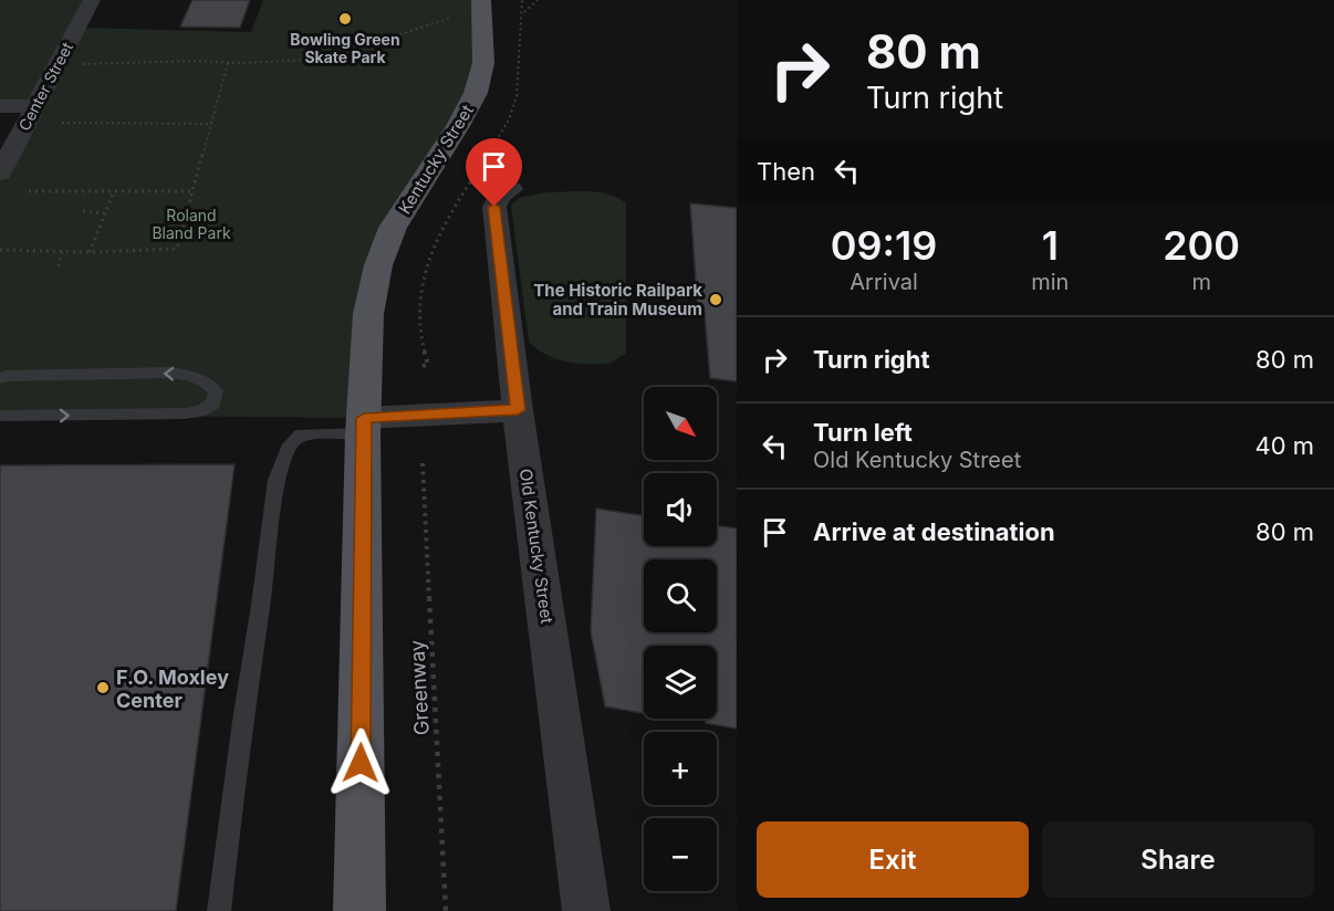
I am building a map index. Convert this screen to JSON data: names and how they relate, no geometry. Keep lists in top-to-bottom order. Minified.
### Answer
{"streets":{"main road":["Kentucky Street"],"street":["Center Street","Old Kentucky Street"],"path":["Greenway"]},"parks":["Roland Bland Park"],"places":["Bowling Green Skate Park","The Historic Railpark and Train Museum","F.O. Moxley Center"],"north":"bottom right","page":{"turn":["80 m","Turn right"],"then":"Then","eta":["09:19","Arrival","1","min","200","m"],"list":[{"name":"Turn right","value":"80 m"},{"name":"Turn left","note":"Old Kentucky Street","value":"40 m"},{"name":"Arrive at destination","value":"80 m"}],"map_buttons":["+","−"],"buttons":["Exit","Share"]}}
